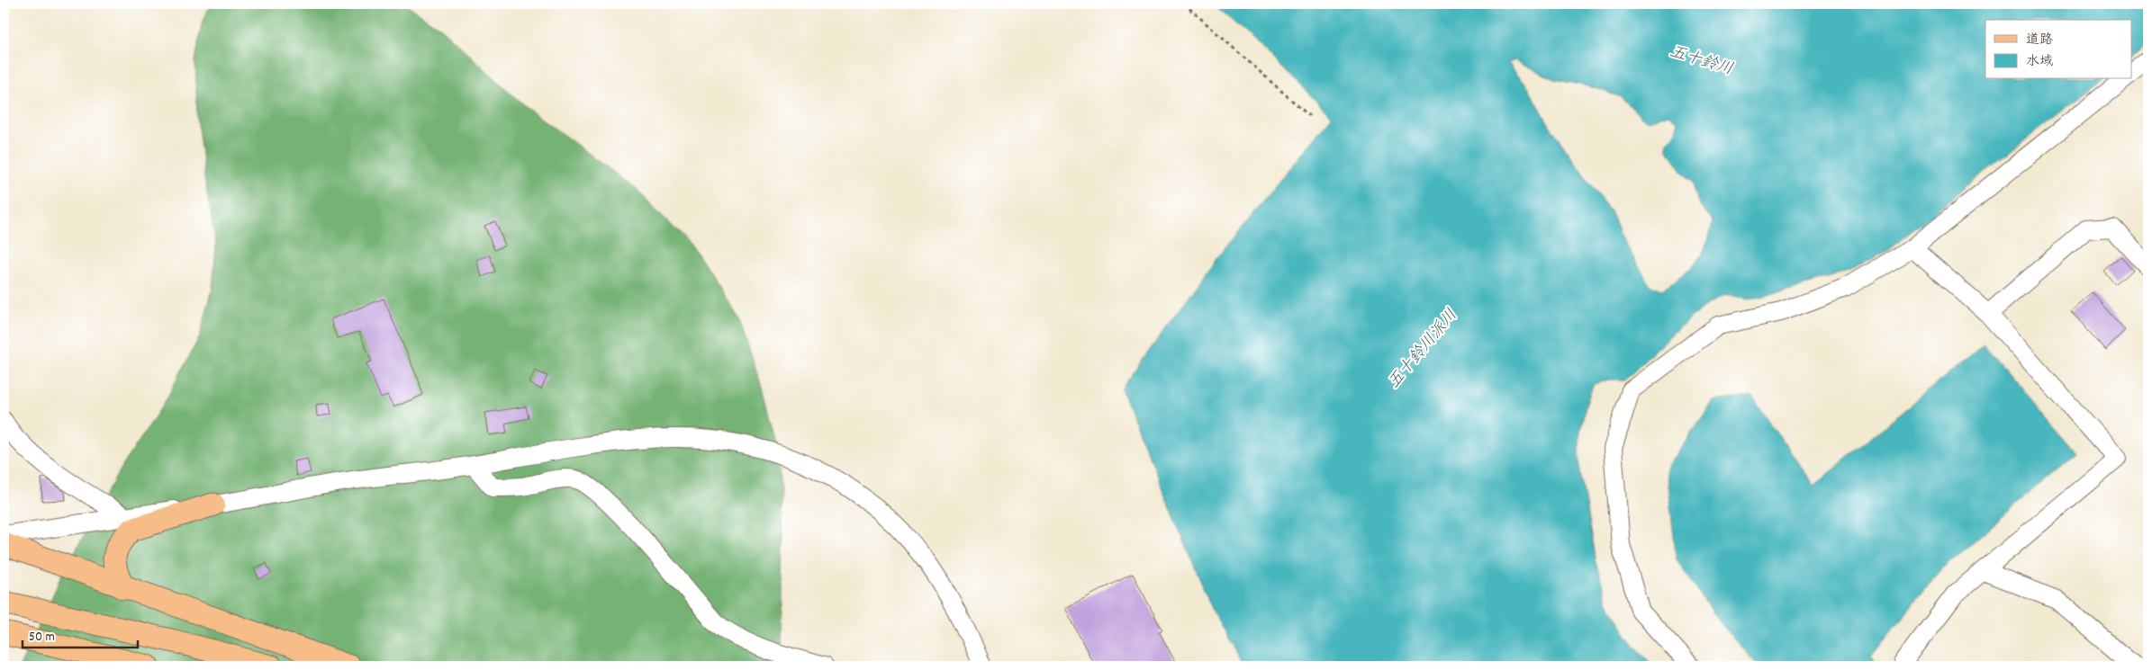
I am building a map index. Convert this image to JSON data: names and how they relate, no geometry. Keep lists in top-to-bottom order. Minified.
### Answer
{"water":["五十鈴川","五十鈴川派川"],"legend":["道路","水域"],"scale_bar":"50 m"}
